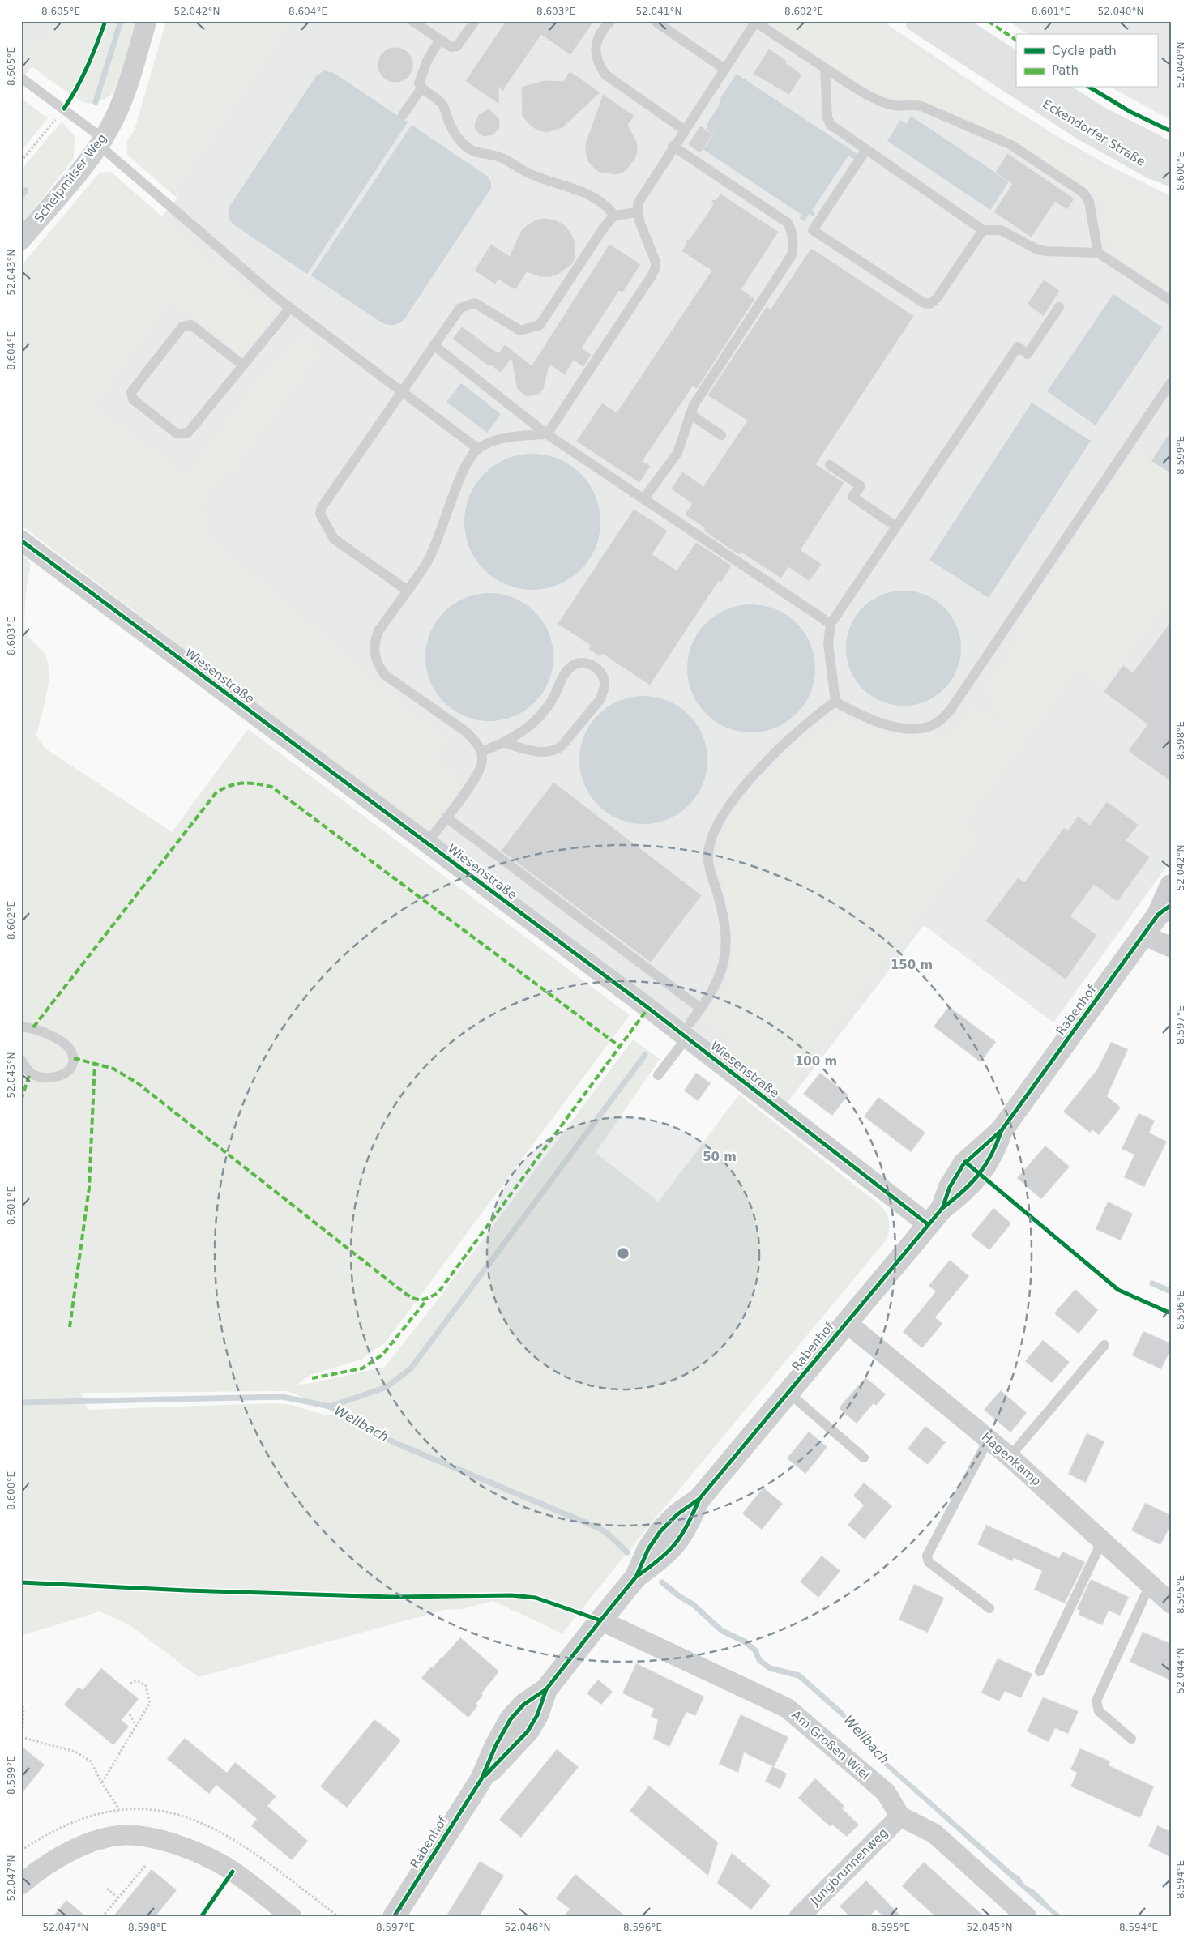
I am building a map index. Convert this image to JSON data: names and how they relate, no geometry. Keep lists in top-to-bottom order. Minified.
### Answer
{"streets":{"main road":["Eckendorfer Straße"],"street":["Schelpmilser Weg","Wiesenstraße","Rabenhof","Hagenkamp","Am Großen Wiel","Jungbrunnenweg"]},"crossings":[["Wiesenstraße","Rabenhof"],["Rabenhof","Hagenkamp"],["Rabenhof","Am Großen Wiel"],["Am Großen Wiel","Jungbrunnenweg"]],"water":["Wellbach"],"legend":["Cycle path","Path"],"coordinates":["8.605°E","52.042°N","8.604°E","8.603°E","52.041°N","8.602°E","8.601°E","52.040°N","8.600°E","52.043°N","8.599°E","8.598°E","8.597°E","52.045°N","8.596°E","8.595°E","52.044°N","52.047°N","8.594°E","52.046°N"],"rings":["150 m","100 m","50 m"]}
